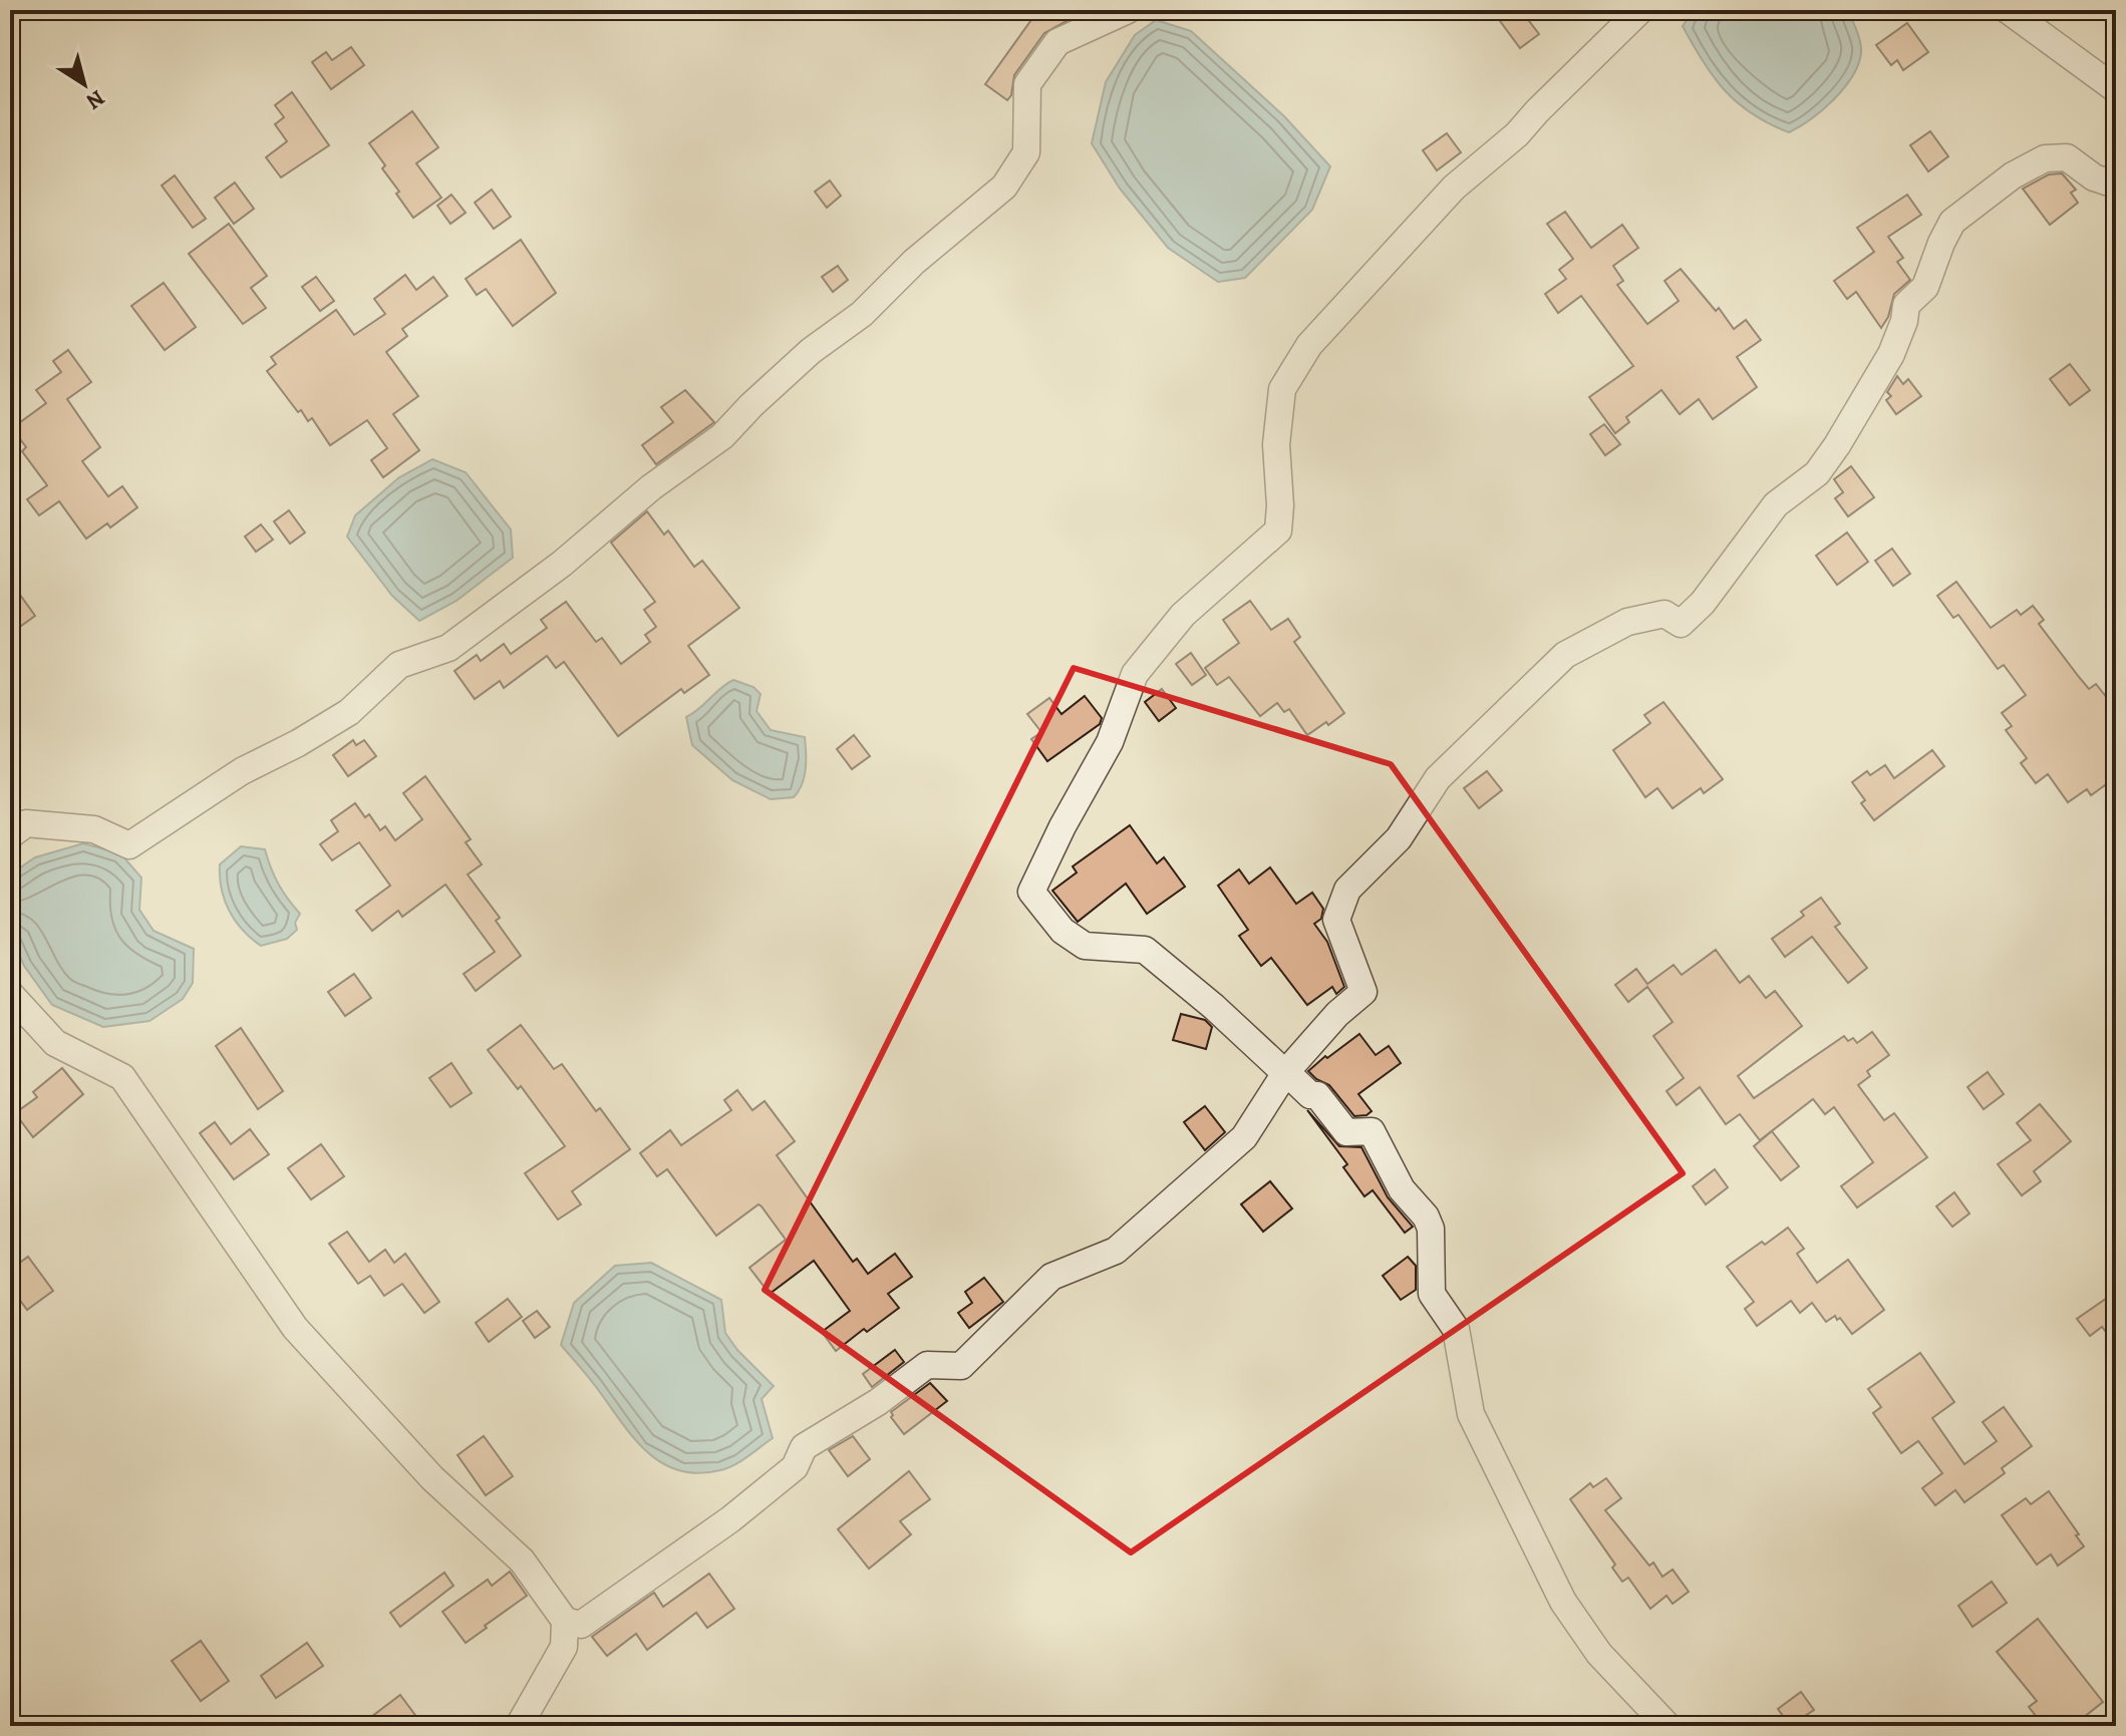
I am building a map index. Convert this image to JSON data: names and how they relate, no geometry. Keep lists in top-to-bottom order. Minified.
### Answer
{"north":"bottom right"}
